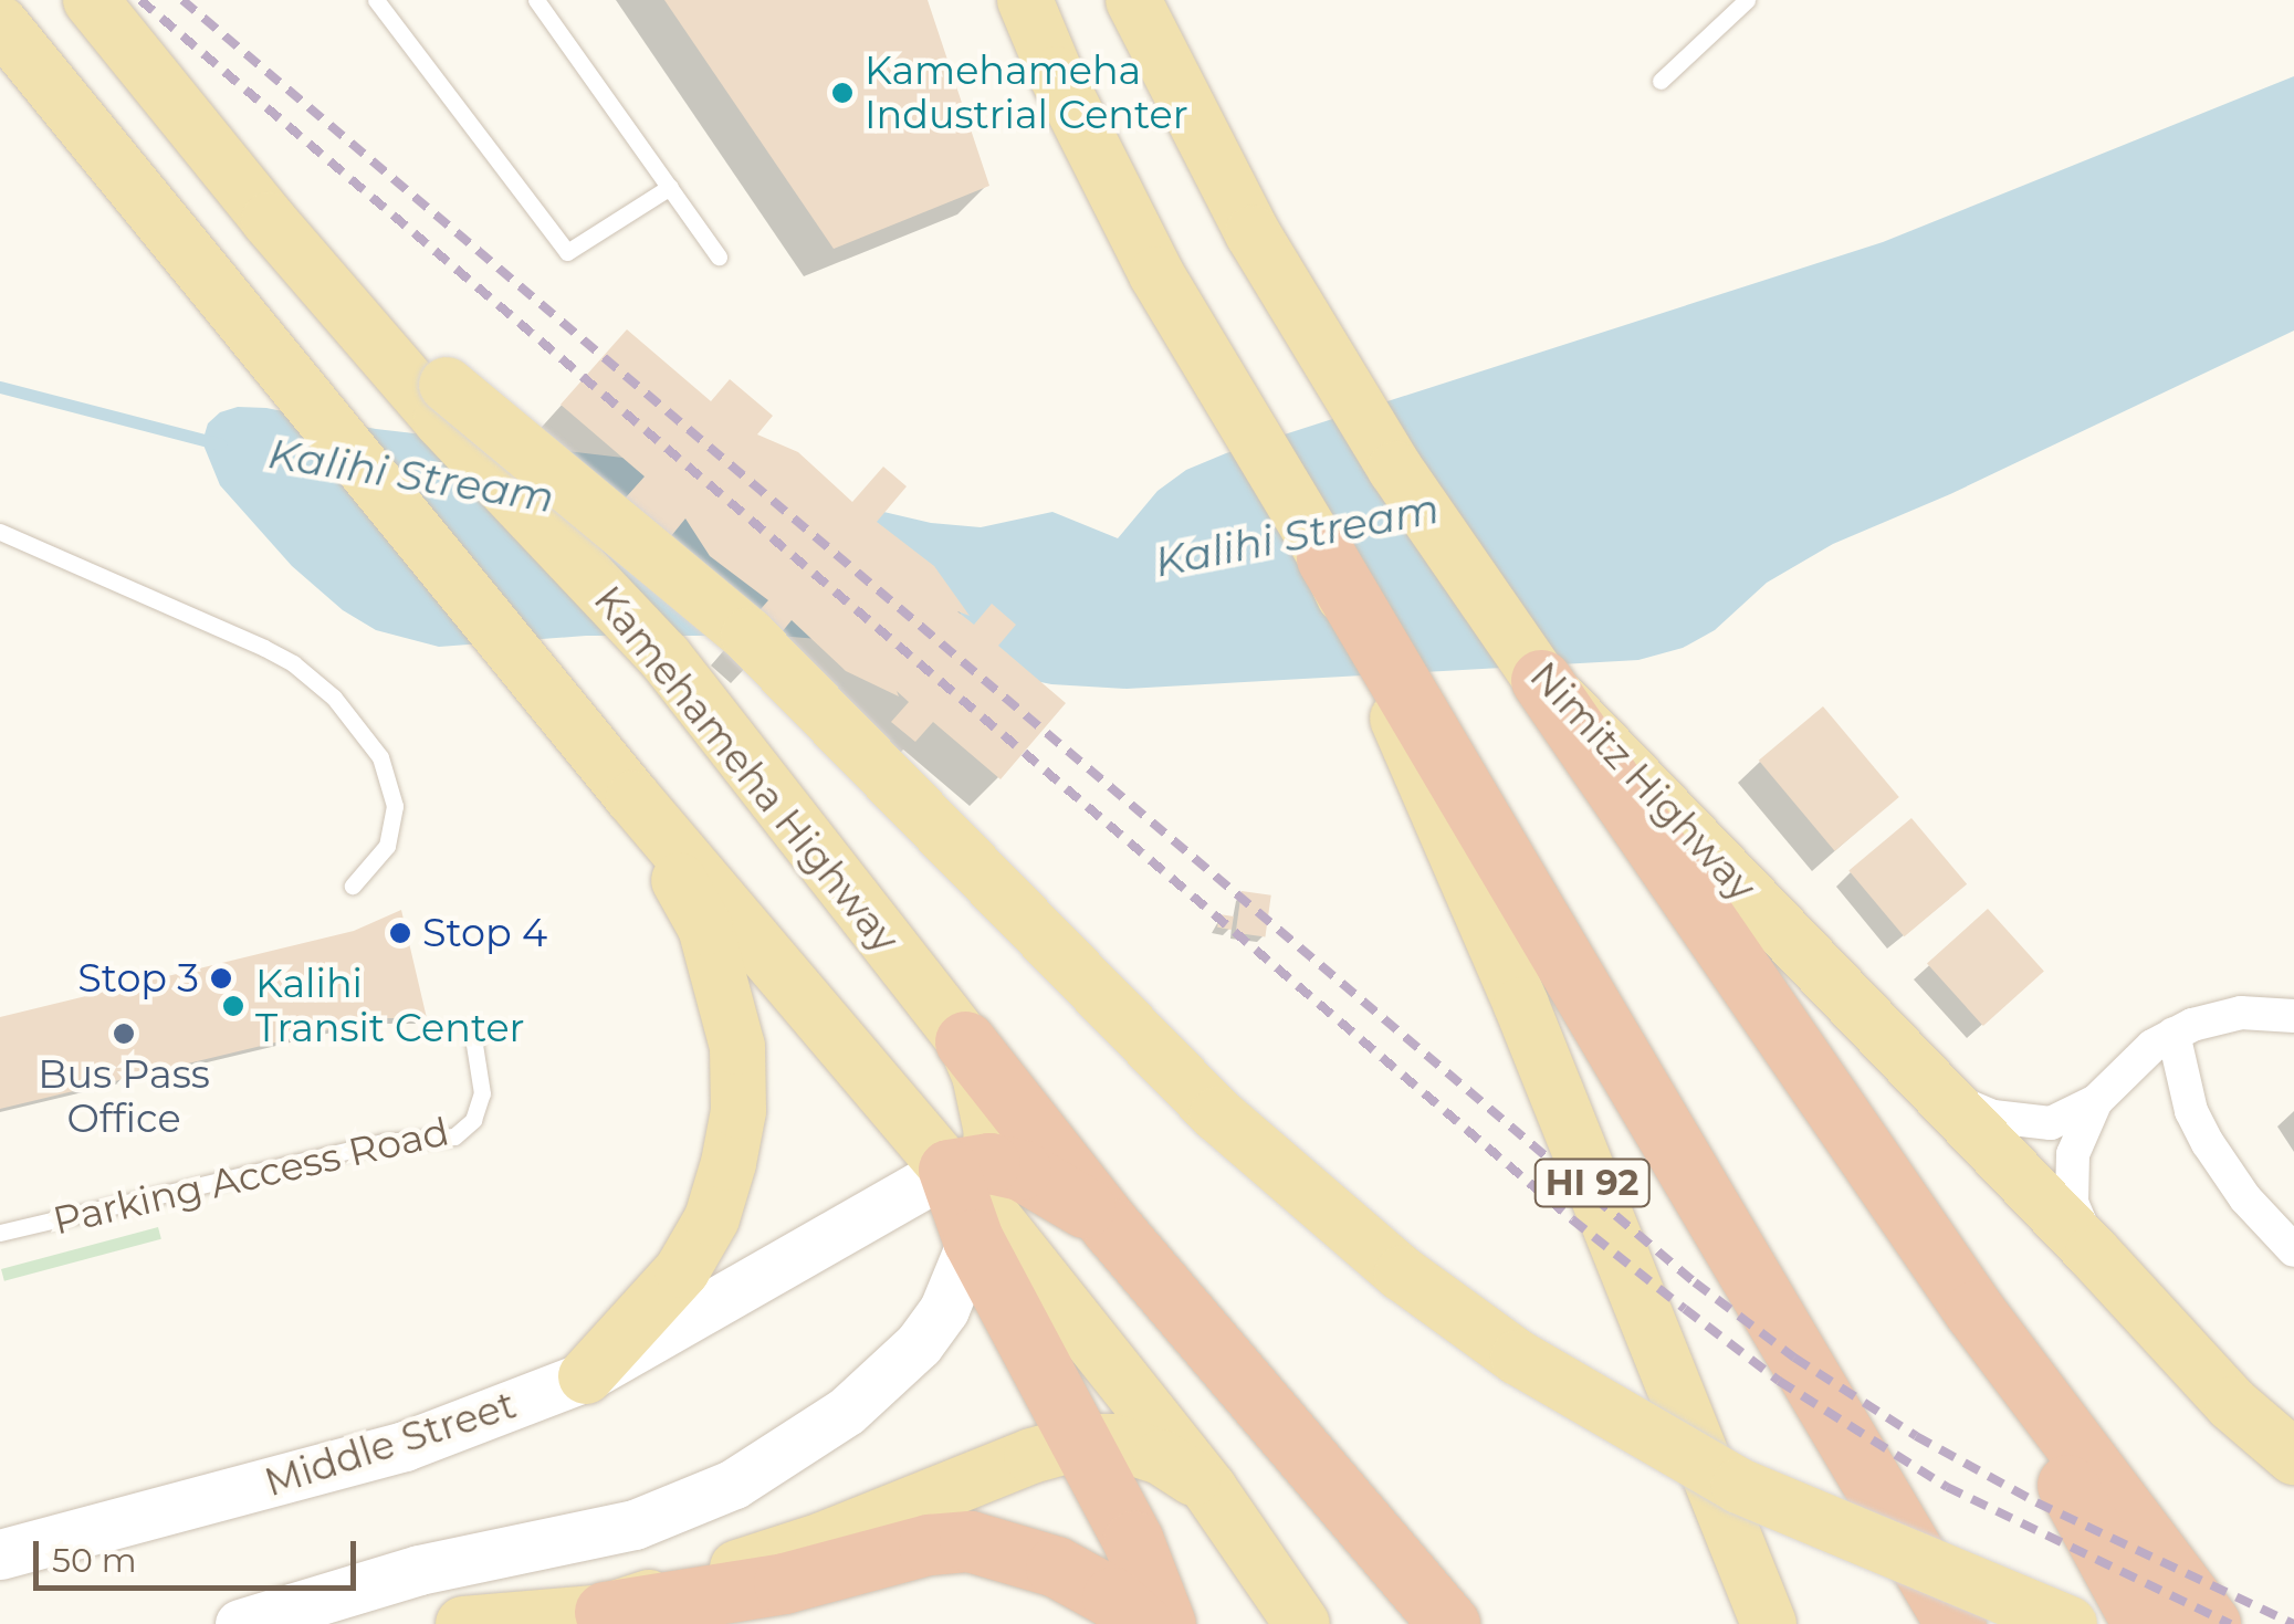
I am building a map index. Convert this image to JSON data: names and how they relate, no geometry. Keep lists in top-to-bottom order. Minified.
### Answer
{"streets":{"main road":["Kamehameha Highway","Nimitz Highway","HI 92","Middle Street"],"lane":["Parking Access Road"]},"water":["Kalihi Stream"],"places":["Kamehameha Industrial Center","Stop 4","Stop 3","Kalihi Transit Center","Bus Pass Office"],"scale_bar":"50 m"}
